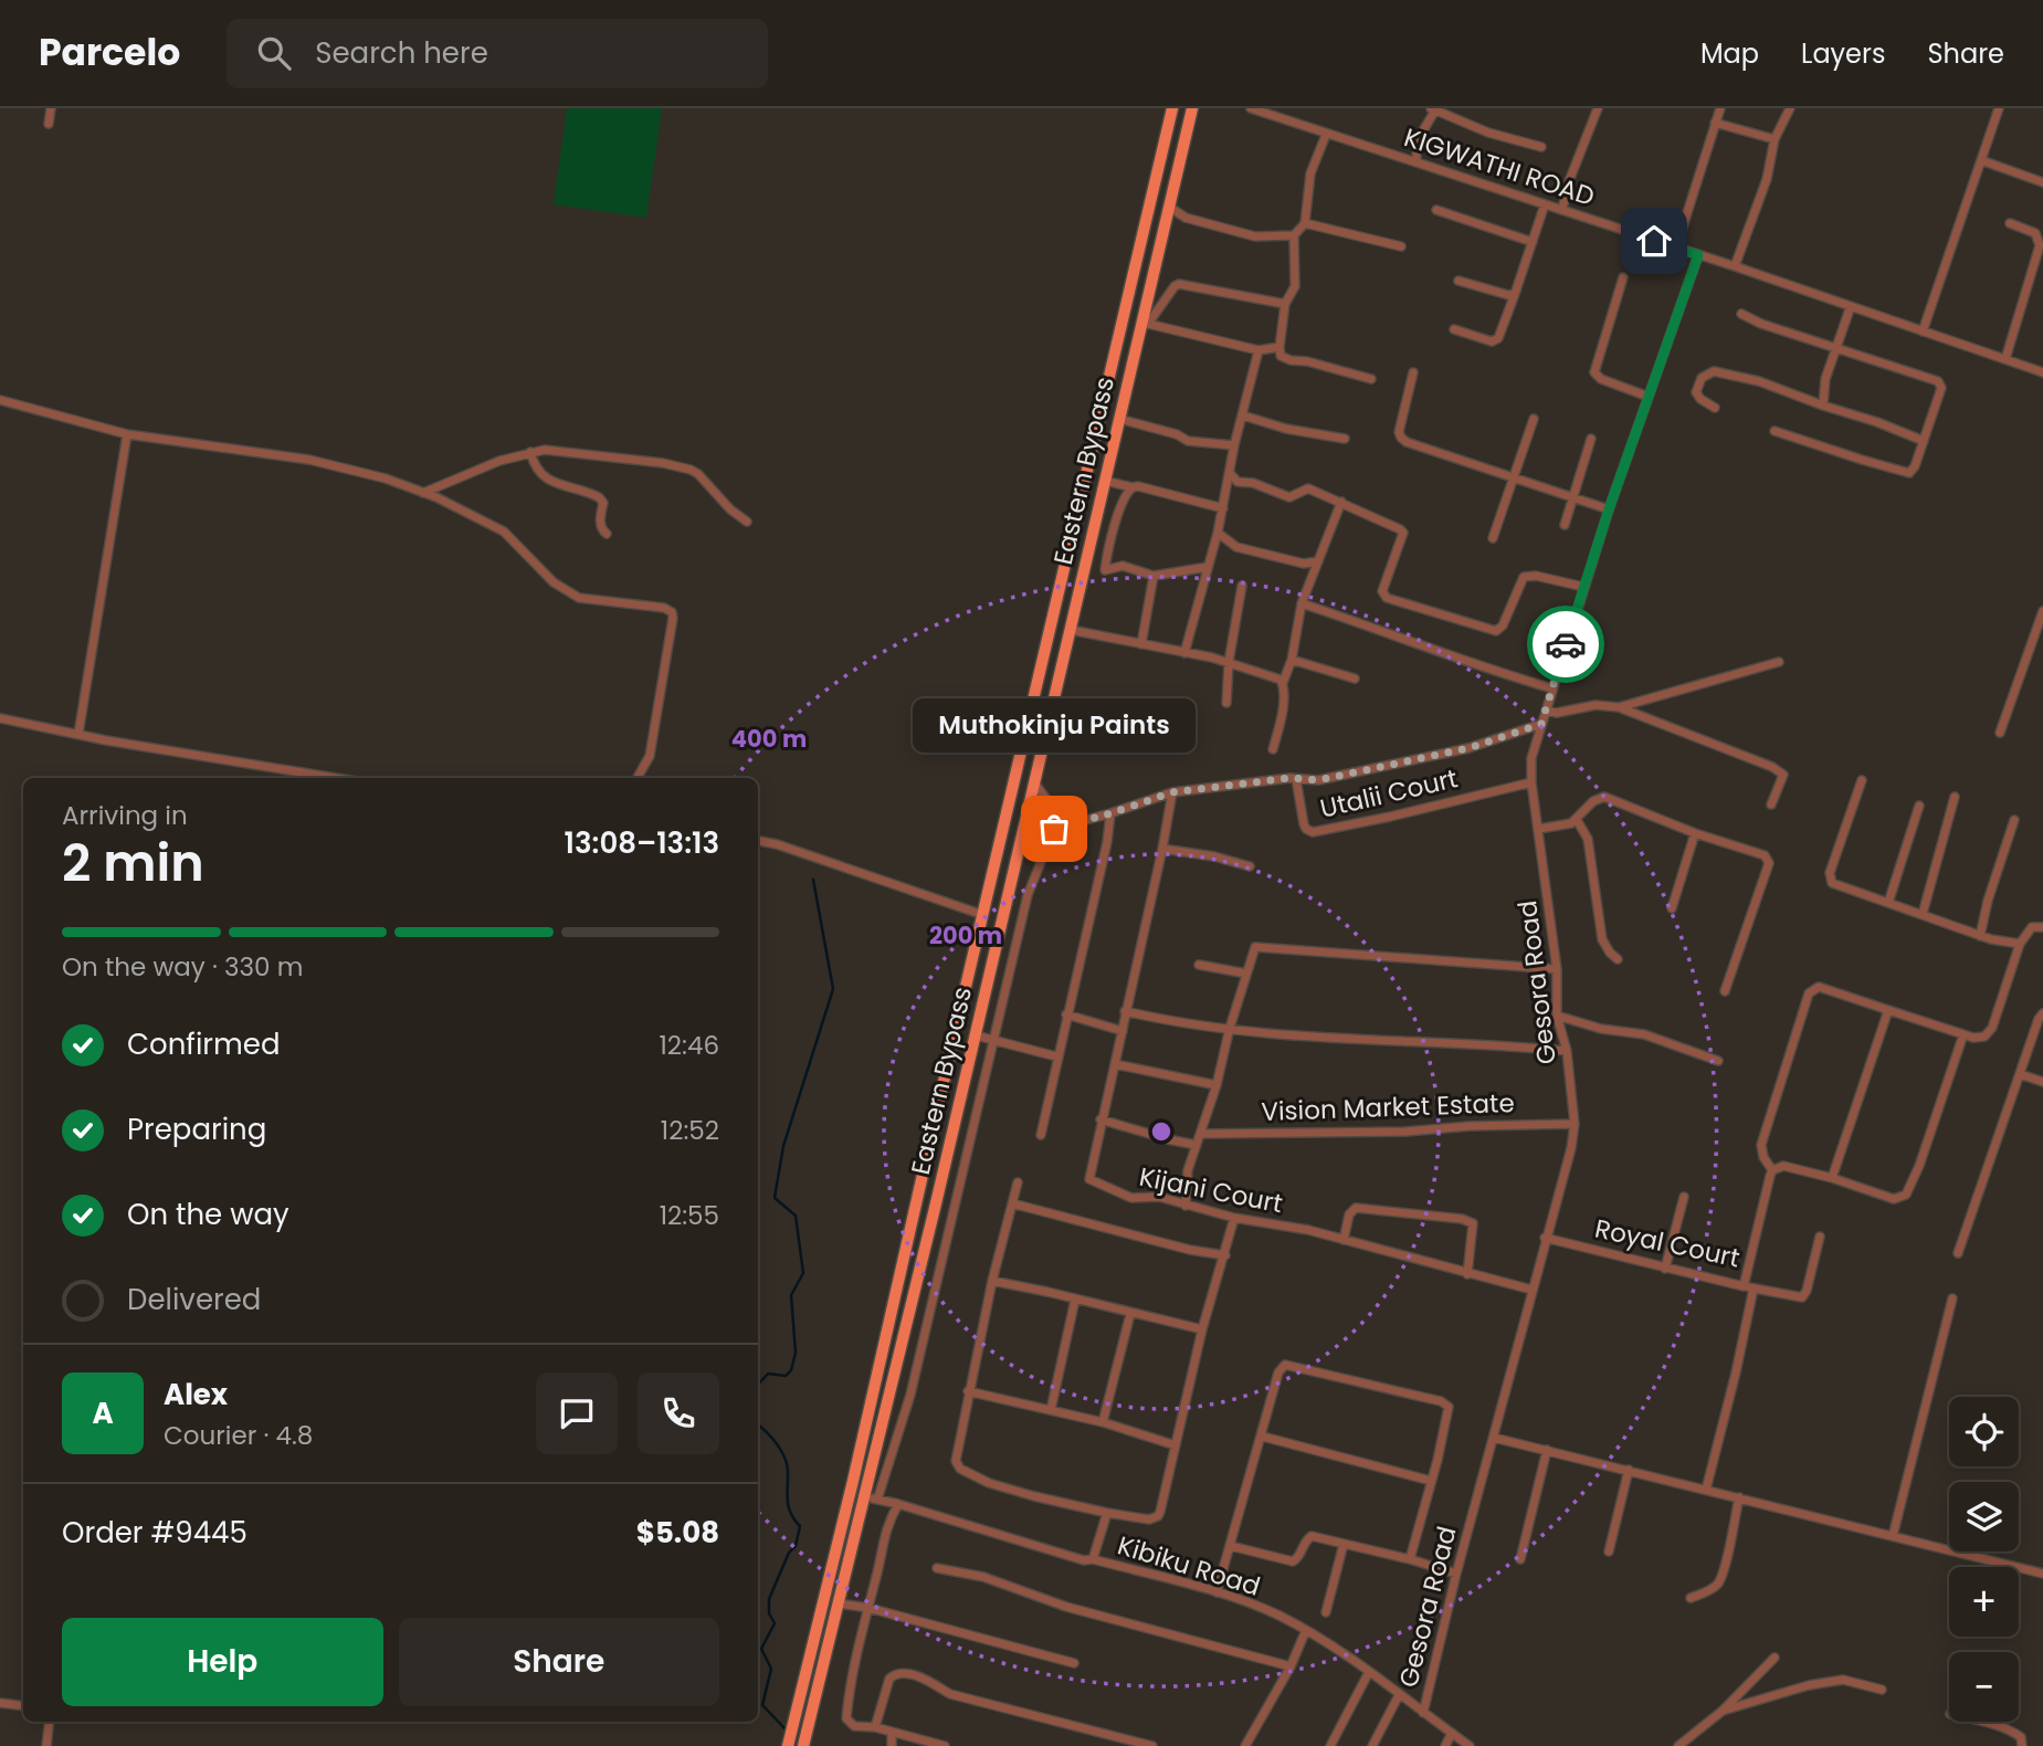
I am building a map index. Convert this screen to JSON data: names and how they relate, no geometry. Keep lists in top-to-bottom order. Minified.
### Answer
{"streets":{"main road":["Eastern Bypass"],"street":["KIGWATHI ROAD","Utalii Court","Gesora Road","Vision Market Estate","Kijani Court","Royal Court","Kibiku Road"]},"crossings":[["KIGWATHI ROAD","Gesora Road"],["Eastern Bypass","Kibiku Road"],["Utalii Court","Gesora Road"],["Gesora Road","Vision Market Estate"],["Gesora Road","Kijani Court"],["Gesora Road","Royal Court"],["Gesora Road","Kibiku Road"]],"places":["Muthokinju Paints"],"page":{"header":"Parcelo","search":"Search here","nav":["Map","Layers","Share"],"bubble":"Muthokinju Paints","heading":["2 min","Arriving in","13:08–13:13"],"panel":["Alex","Courier · 4.8","Order #9445","$5.08"],"bar":"On the way · 330 m","list":[["Confirmed","12:46"],["Preparing","12:52"],["On the way","12:55"],"Delivered"],"round":"A","map_buttons":["+","−"],"buttons":["Help","Share"]},"rings":["400 m","200 m"]}
